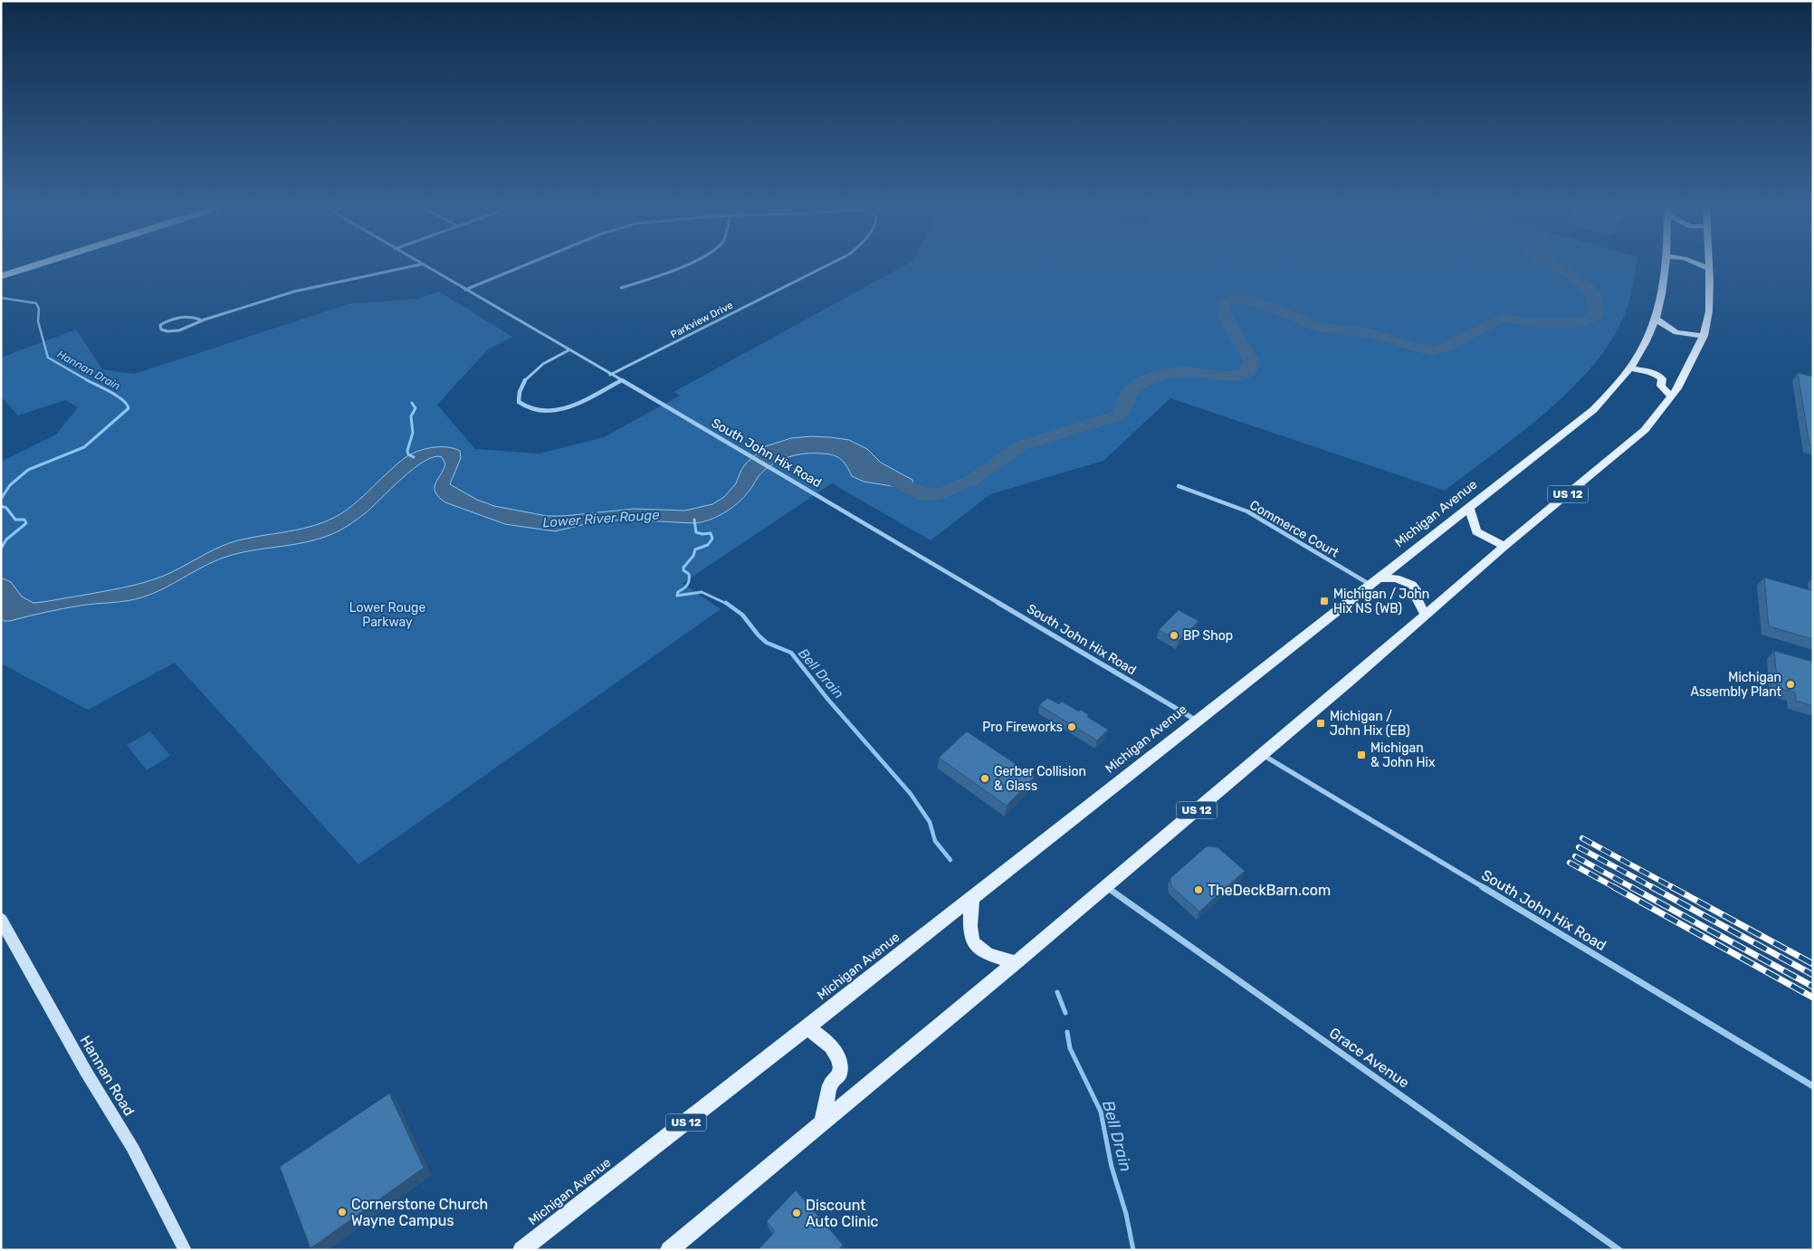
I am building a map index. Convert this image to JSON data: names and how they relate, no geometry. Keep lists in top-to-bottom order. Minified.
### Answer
{"streets":{"main road":["US 12","Michigan Avenue"],"street":["Parkview Drive","South John Hix Road","Commerce Court","Grace Avenue","Hannan Road"]},"crossings":[["Parkview Drive","South John Hix Road"],["South John Hix Road","US 12"],["South John Hix Road","Michigan Avenue"],["US 12","Grace Avenue"],["Michigan Avenue","Commerce Court"]],"water":["Hannan Drain","Lower River Rouge","Bell Drain"],"parks":["Lower Rouge Parkway"],"places":{"transit":["Michigan / John Hix NS (WB)","Michigan / John Hix (EB)","Michigan & John Hix"],"other":["BP Shop","Michigan Assembly Plant","Pro Fireworks","Gerber Collision & Glass","TheDeckBarn.com","Cornerstone Church Wayne Campus","Discount Auto Clinic"]}}
